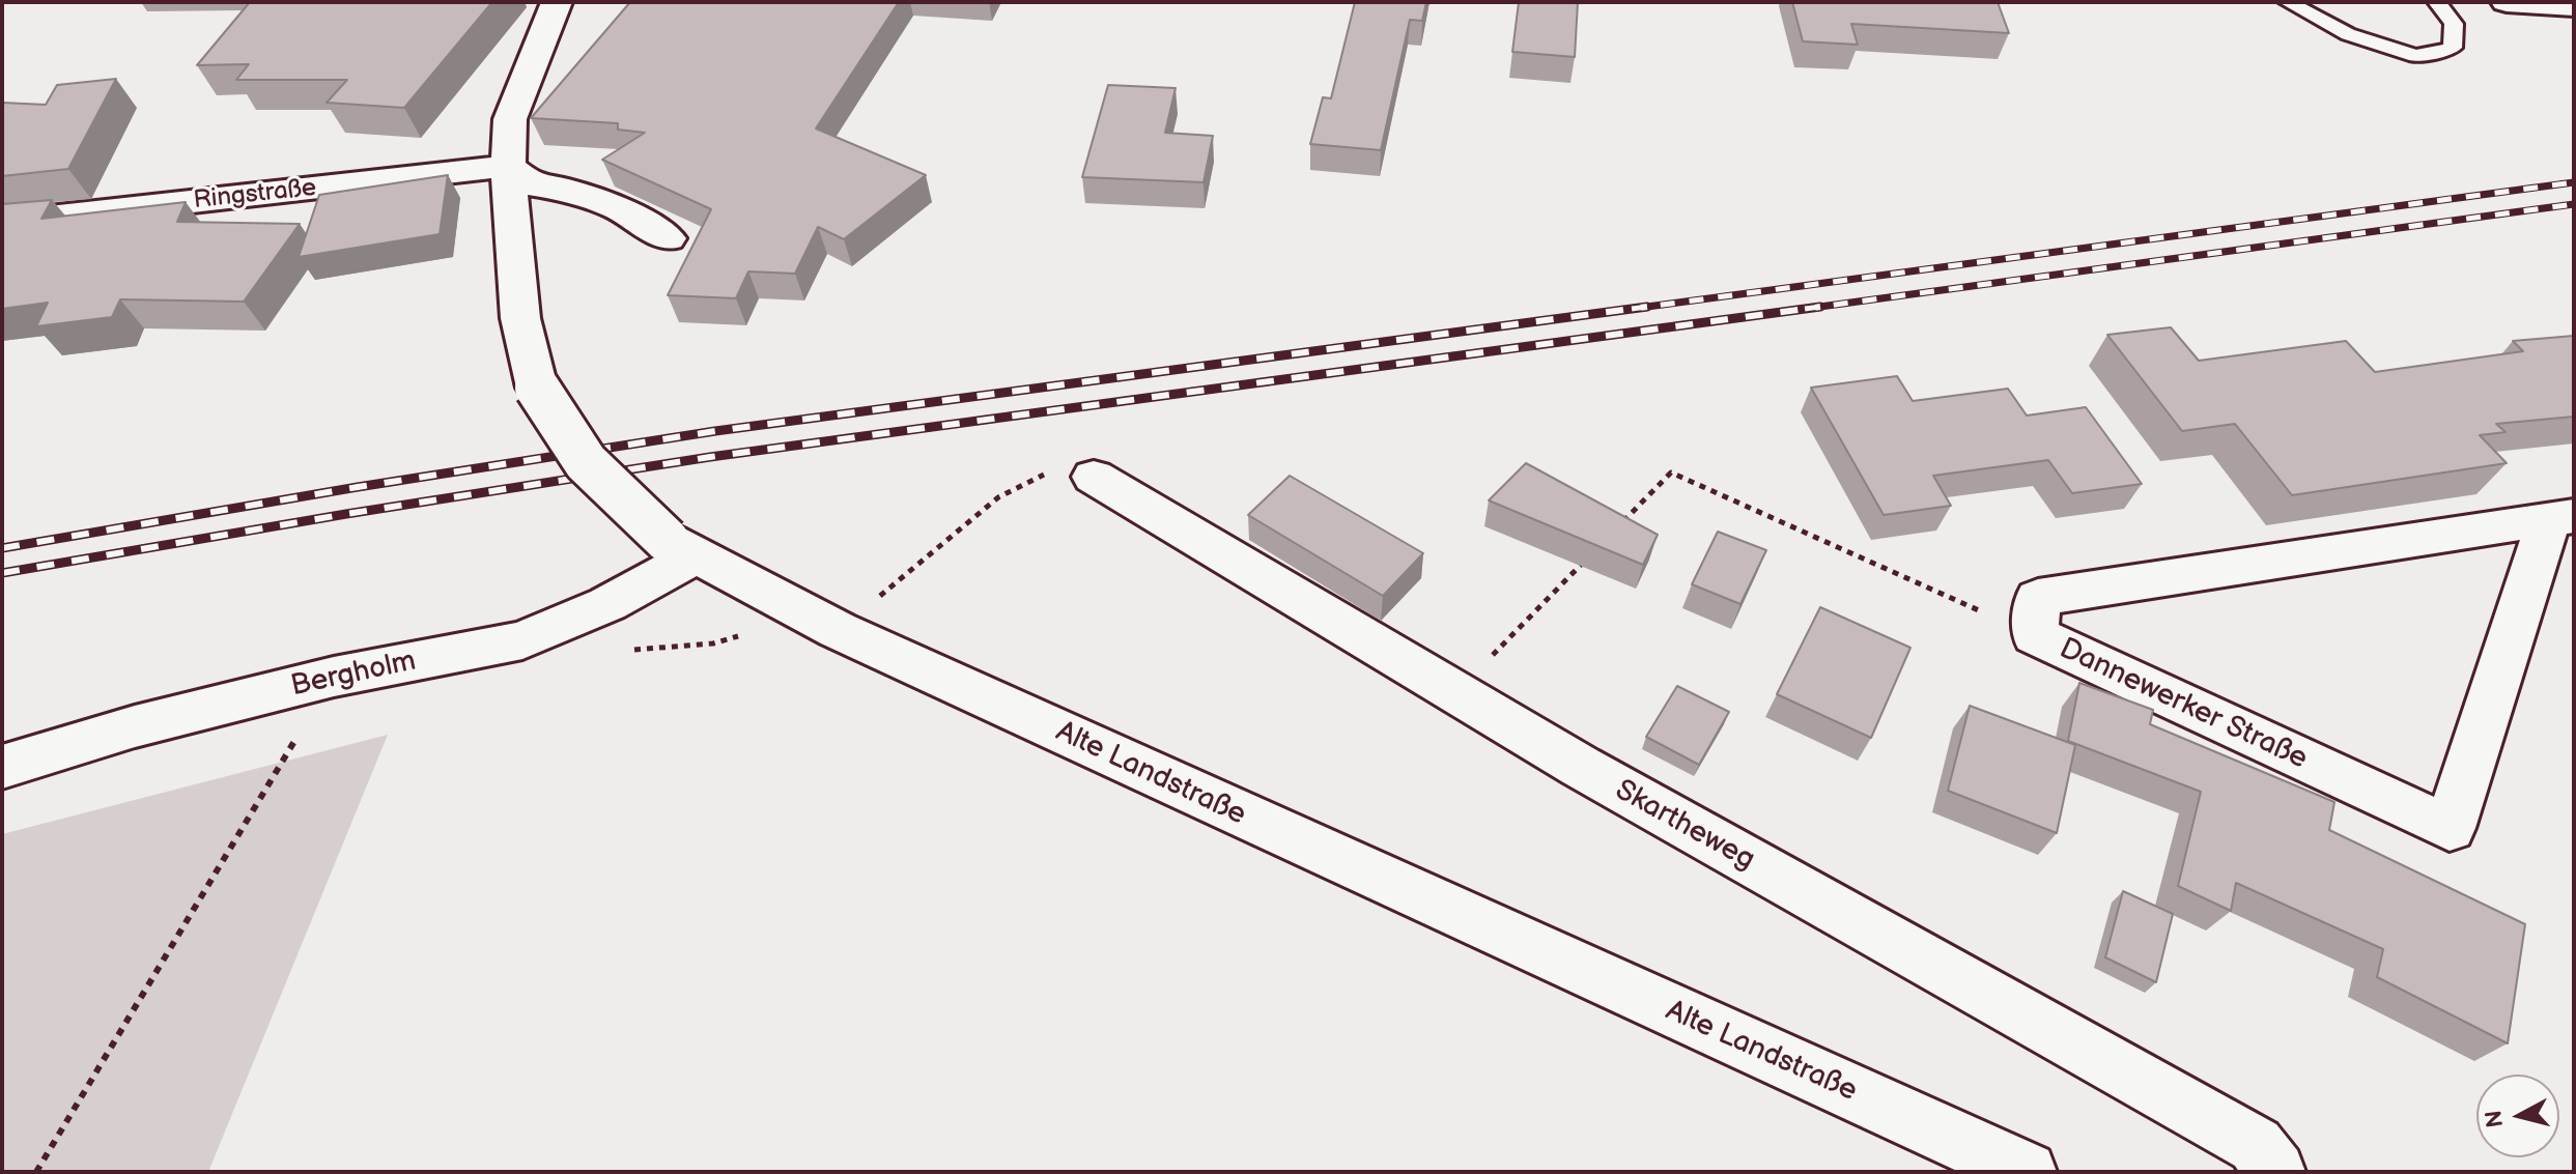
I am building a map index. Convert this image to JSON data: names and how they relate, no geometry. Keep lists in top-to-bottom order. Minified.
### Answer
{"streets":{"street":["Ringstraße","Bergholm","Dannewerker Straße","Alte Landstraße","Skartheweg"]},"crossings":[["Ringstraße","Alte Landstraße"],["Bergholm","Alte Landstraße"]],"north":"left"}
